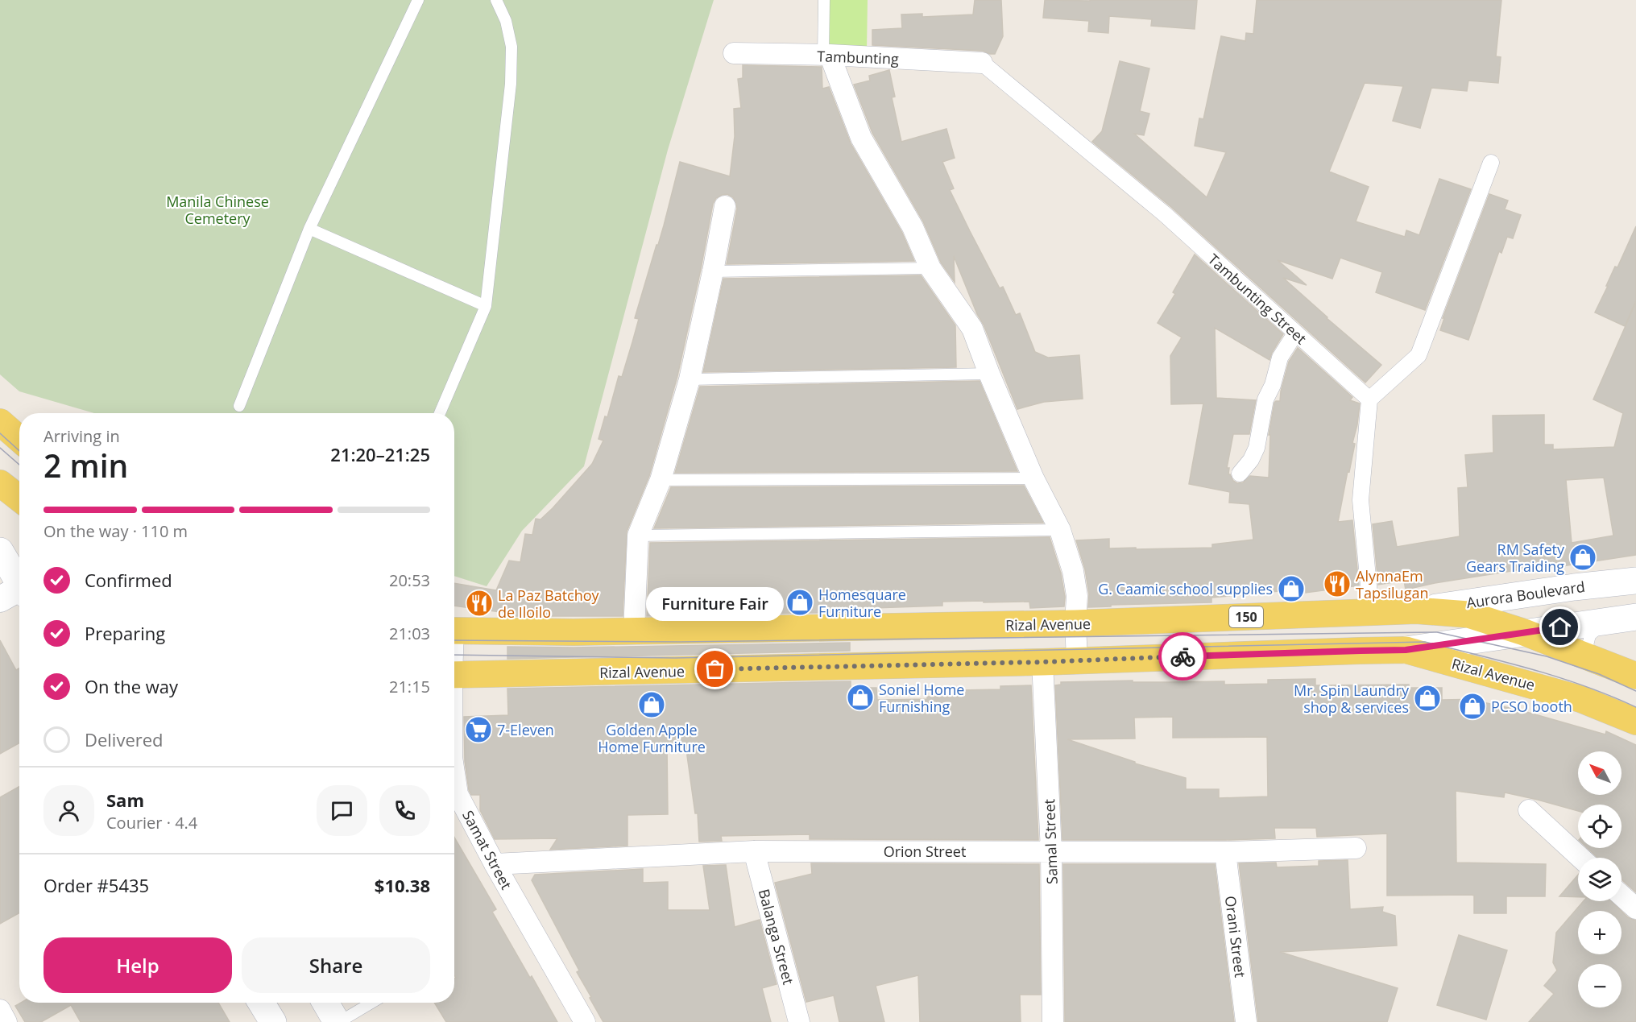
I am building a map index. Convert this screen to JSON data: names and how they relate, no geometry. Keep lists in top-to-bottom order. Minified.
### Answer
{"streets":{"main road":["Aurora Boulevard","150","Rizal Avenue"],"street":["Tambunting","Tambunting Street","Samal Street","Samat Street","Orion Street","Balanga Street","Orani Street"]},"crossings":[["Tambunting","Tambunting Street"],["Aurora Boulevard","Rizal Avenue"],["Rizal Avenue","Samal Street"],["Samal Street","Orion Street"],["Samat Street","Orion Street"],["Orion Street","Balanga Street"],["Orion Street","Orani Street"]],"parks":["Manila Chinese Cemetery"],"places":{"shop":["RM Safety Gears Traiding","G. Caamic school supplies","Homesquare Furniture","Soniel Home Furnishing","Mr. Spin Laundry shop & services","Golden Apple Home Furniture","PCSO booth"],"restaurant":["AlynnaEm Tapsilugan","La Paz Batchoy de Iloilo"],"other":["Furniture Fair"],"supermarket":["7-Eleven"]},"north":"top left","page":{"heading":["2 min","Arriving in","21:20–21:25"],"panel":["Sam","Courier · 4.4","Order #5435","$10.38"],"bar":"On the way · 110 m","list":[["Confirmed","20:53"],["Preparing","21:03"],["On the way","21:15"],"Delivered"],"bubble":"Furniture Fair","map_buttons":["+","−"],"buttons":["Help","Share"]}}
